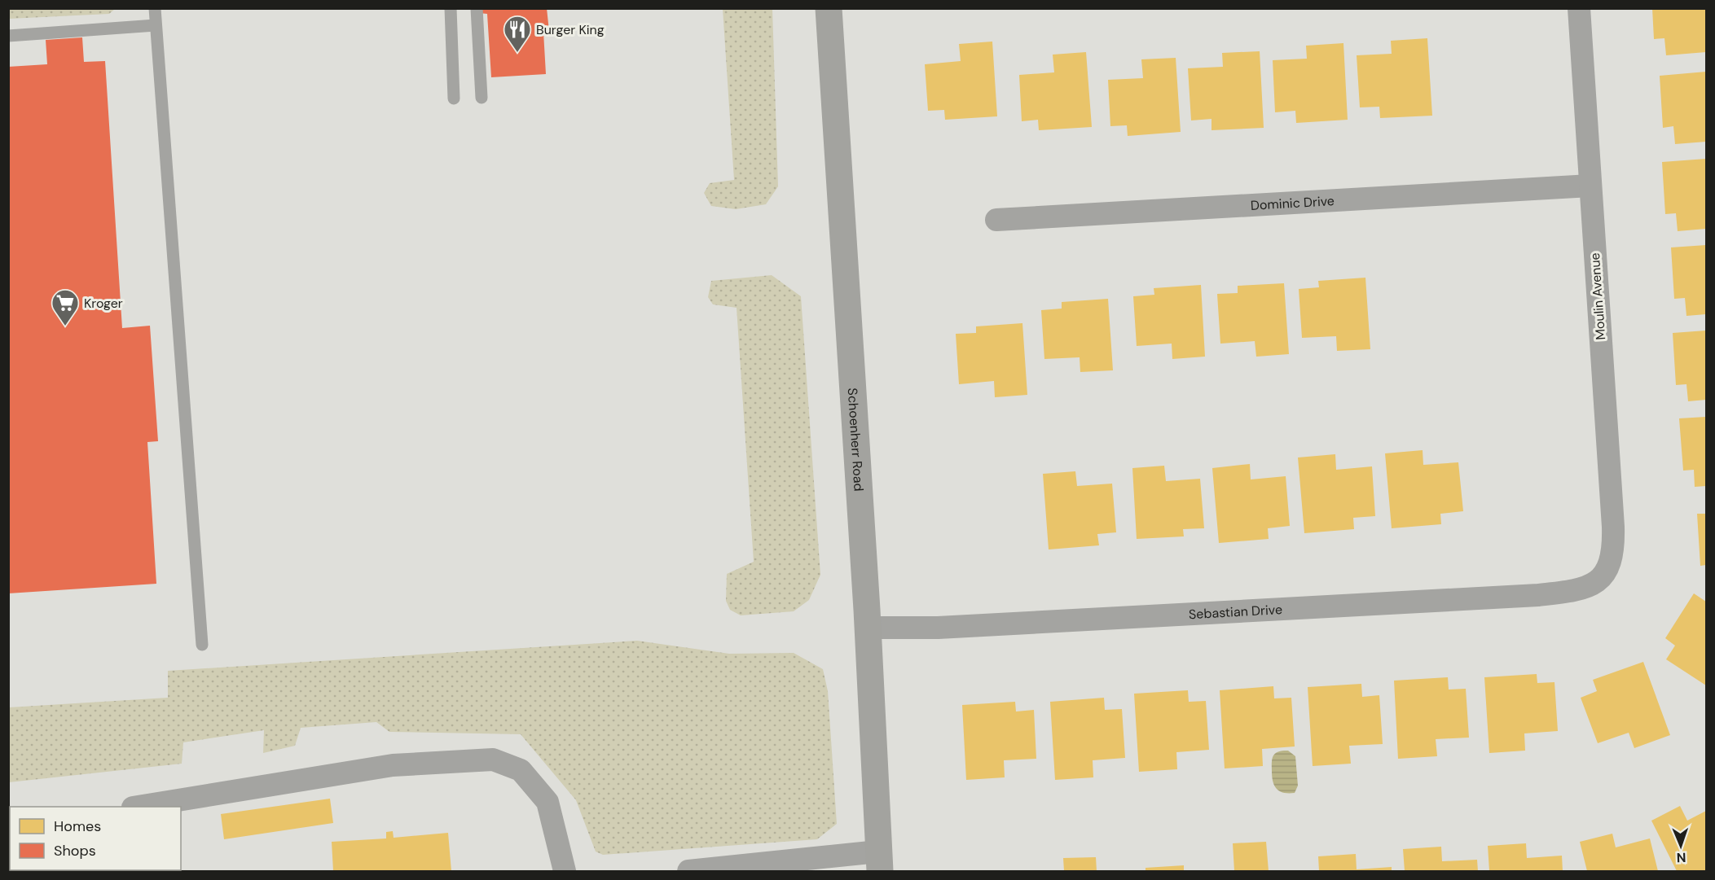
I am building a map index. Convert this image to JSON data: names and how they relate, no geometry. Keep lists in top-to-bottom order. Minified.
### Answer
{"streets":{"main road":["Schoenherr Road"],"street":["Dominic Drive","Moulin Avenue","Sebastian Drive"]},"crossings":[["Dominic Drive","Moulin Avenue"],["Moulin Avenue","Sebastian Drive"],["Schoenherr Road","Sebastian Drive"]],"places":{"restaurant":["Burger King"],"supermarket":["Kroger"]},"legend":["Homes","Shops"],"north":"bottom"}
